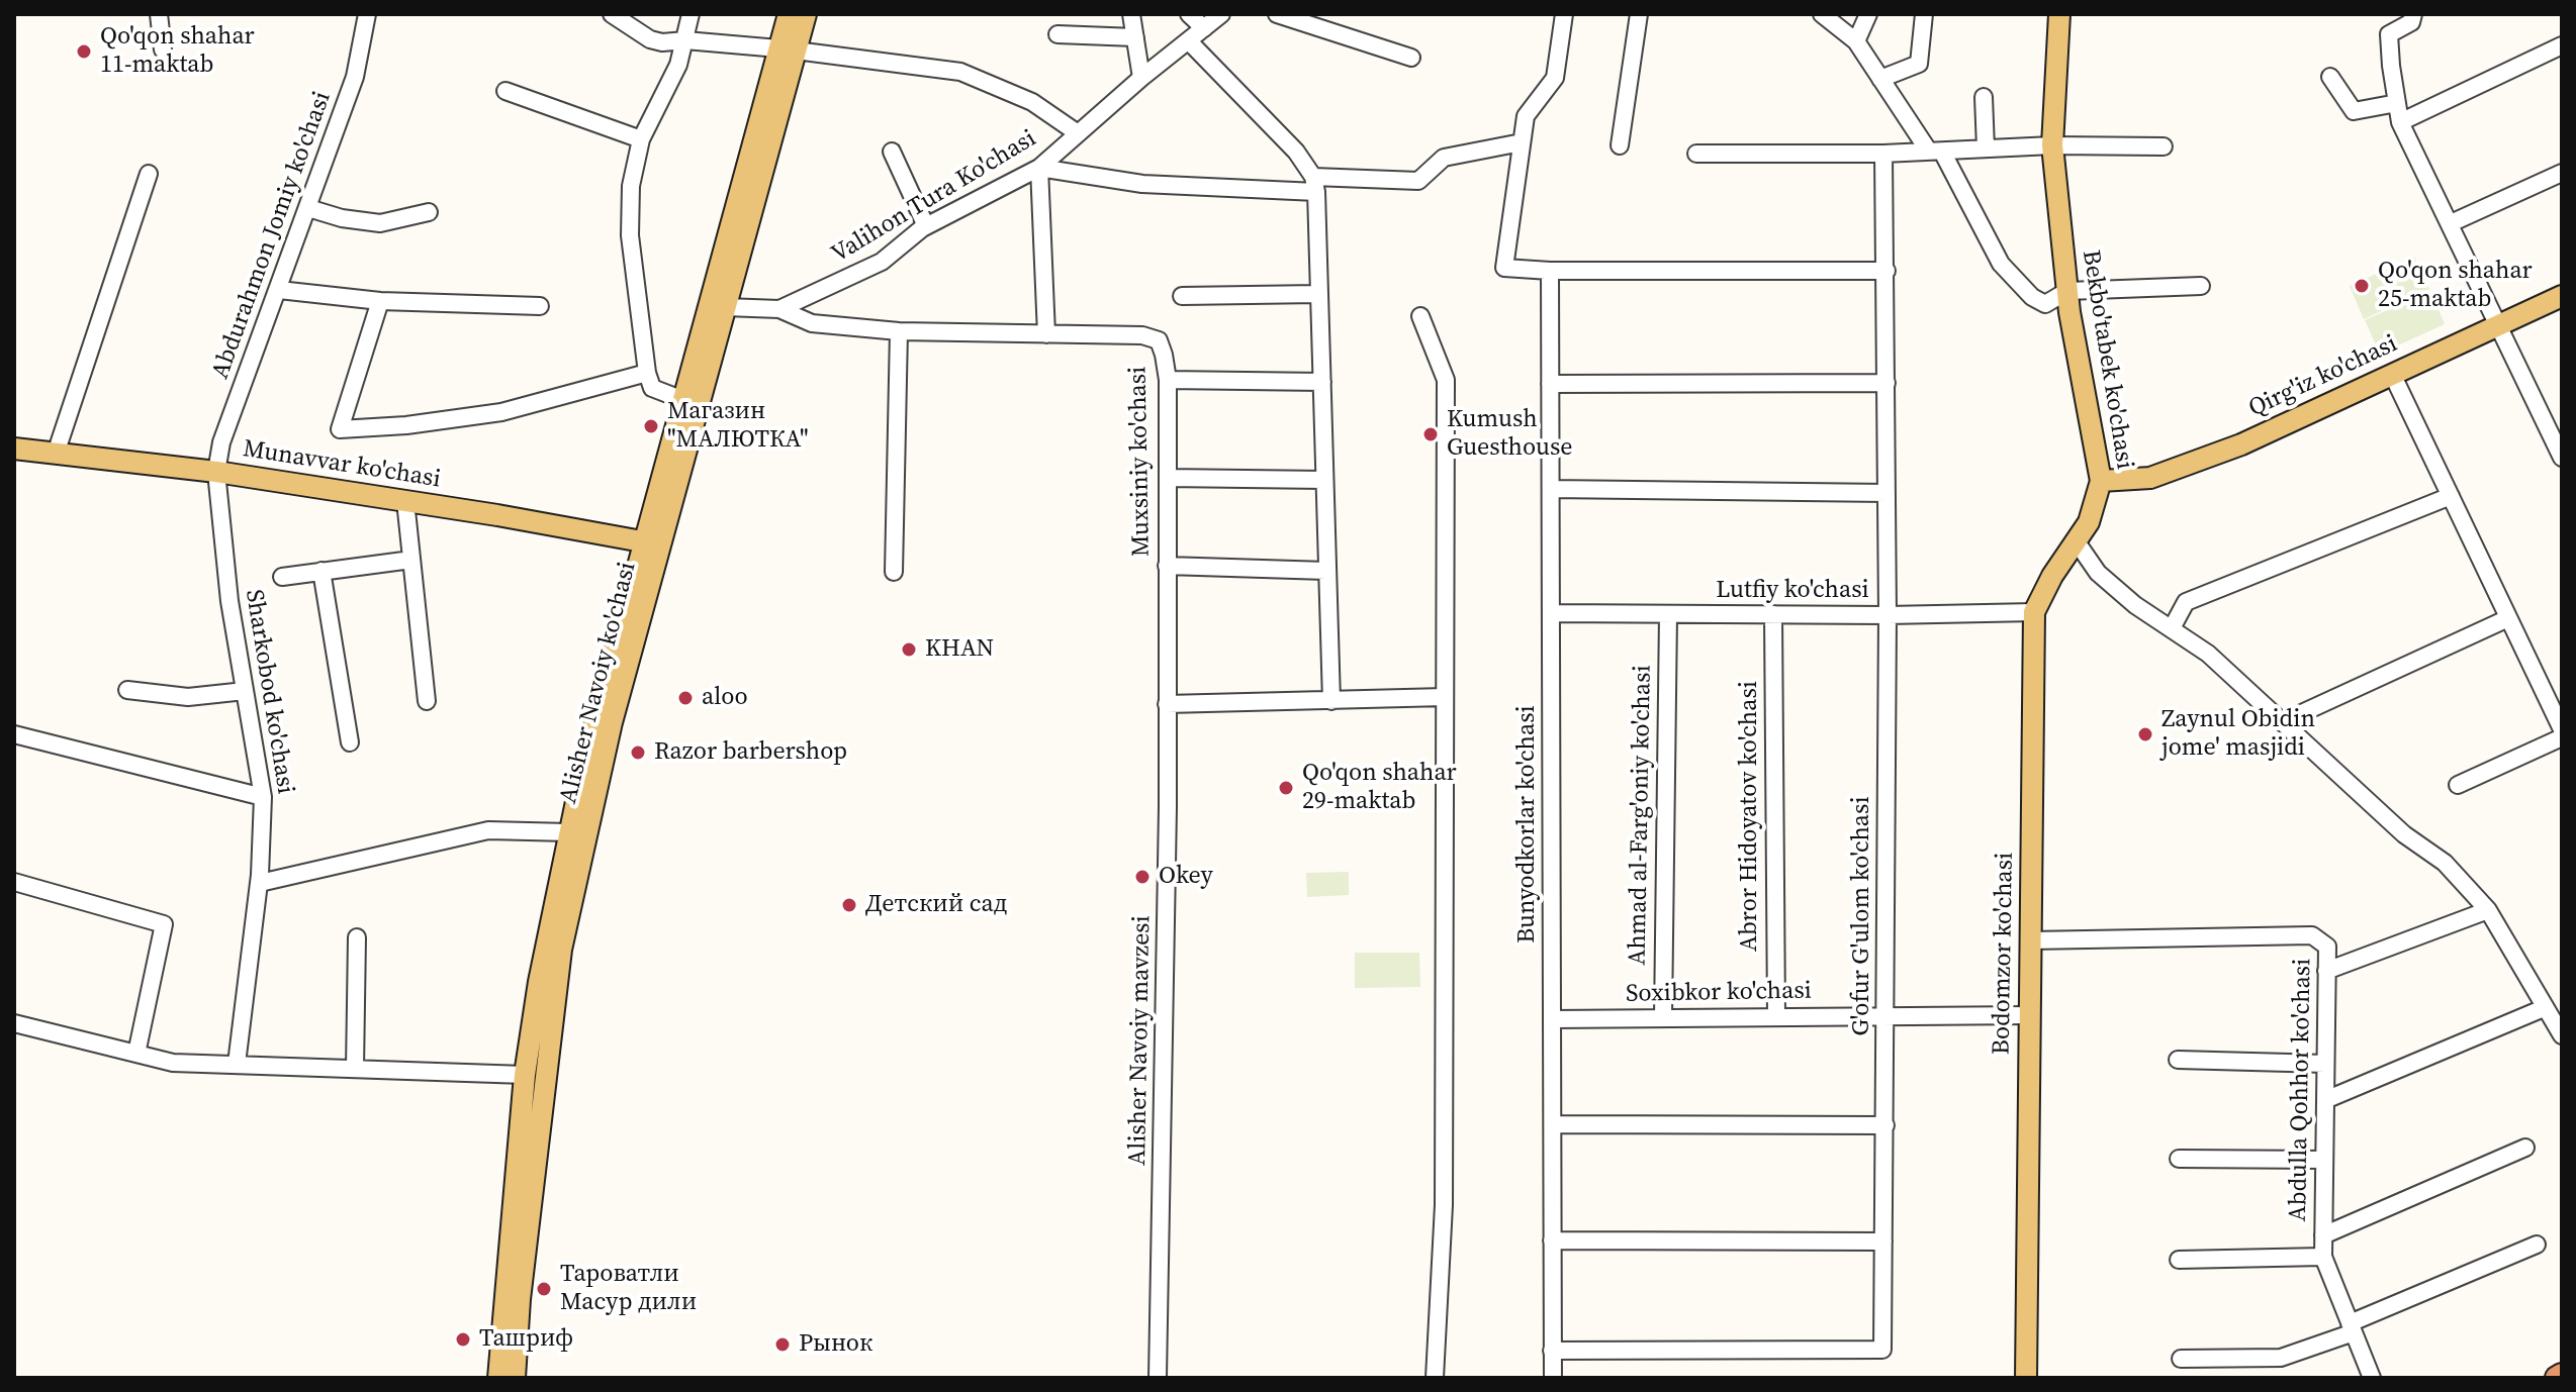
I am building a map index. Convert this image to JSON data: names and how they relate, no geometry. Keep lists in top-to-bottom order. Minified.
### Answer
{"streets":{"main road":["Bekbo'tabek ko'chasi","Qirg'iz ko'chasi","Munavvar ko'chasi","Alisher Navoiy ko'chasi","Bodomzor ko'chasi"],"street":["Valihon Tura Ko'chasi","Abdurahmon Jomiy ko'chasi","Muxsiniy ko'chasi","Lutfiy ko'chasi","Sharkobod ko'chasi","Ahmad al-Farg'oniy ko'chasi","Abror Hidoyatov ko'chasi","Bunyodkorlar ko'chasi","G'ofur G'ulom ko'chasi","Soxibkor ko'chasi","Alisher Navoiy mavzesi","Abdulla Qohhor ko'chasi"]},"crossings":[["Valihon Tura Ko'chasi","Muxsiniy ko'chasi"],["Valihon Tura Ko'chasi","Alisher Navoiy ko'chasi"],["Abdurahmon Jomiy ko'chasi","Munavvar ko'chasi"],["Abdurahmon Jomiy ko'chasi","Sharkobod ko'chasi"],["Bekbo'tabek ko'chasi","Qirg'iz ko'chasi"],["Bekbo'tabek ko'chasi","Bodomzor ko'chasi"],["Muxsiniy ko'chasi","Alisher Navoiy mavzesi"],["Munavvar ko'chasi","Alisher Navoiy ko'chasi"],["Munavvar ko'chasi","Sharkobod ko'chasi"],["Lutfiy ko'chasi","Ahmad al-Farg'oniy ko'chasi"],["Lutfiy ko'chasi","Abror Hidoyatov ko'chasi"],["Lutfiy ko'chasi","Bunyodkorlar ko'chasi"],["Lutfiy ko'chasi","G'ofur G'ulom ko'chasi"],["Lutfiy ko'chasi","Bodomzor ko'chasi"],["Ahmad al-Farg'oniy ko'chasi","Soxibkor ko'chasi"],["Abror Hidoyatov ko'chasi","Soxibkor ko'chasi"],["Bunyodkorlar ko'chasi","G'ofur G'ulom ko'chasi"],["Bunyodkorlar ko'chasi","Soxibkor ko'chasi"],["G'ofur G'ulom ko'chasi","Soxibkor ko'chasi"],["Bodomzor ko'chasi","Soxibkor ko'chasi"],["Bodomzor ko'chasi","Abdulla Qohhor ko'chasi"]],"places":["Qo'qon shahar 11-maktab","Qo'qon shahar 25-maktab","Магазин \"МАЛЮТКА\"","Kumush Guesthouse","KHAN","aloo","Zaynul Obidin jome' masjidi","Razor barbershop","Qo'qon shahar 29-maktab","Okey","Детский сад","Тароватли Масур дили","Ташриф","Рынок"]}
